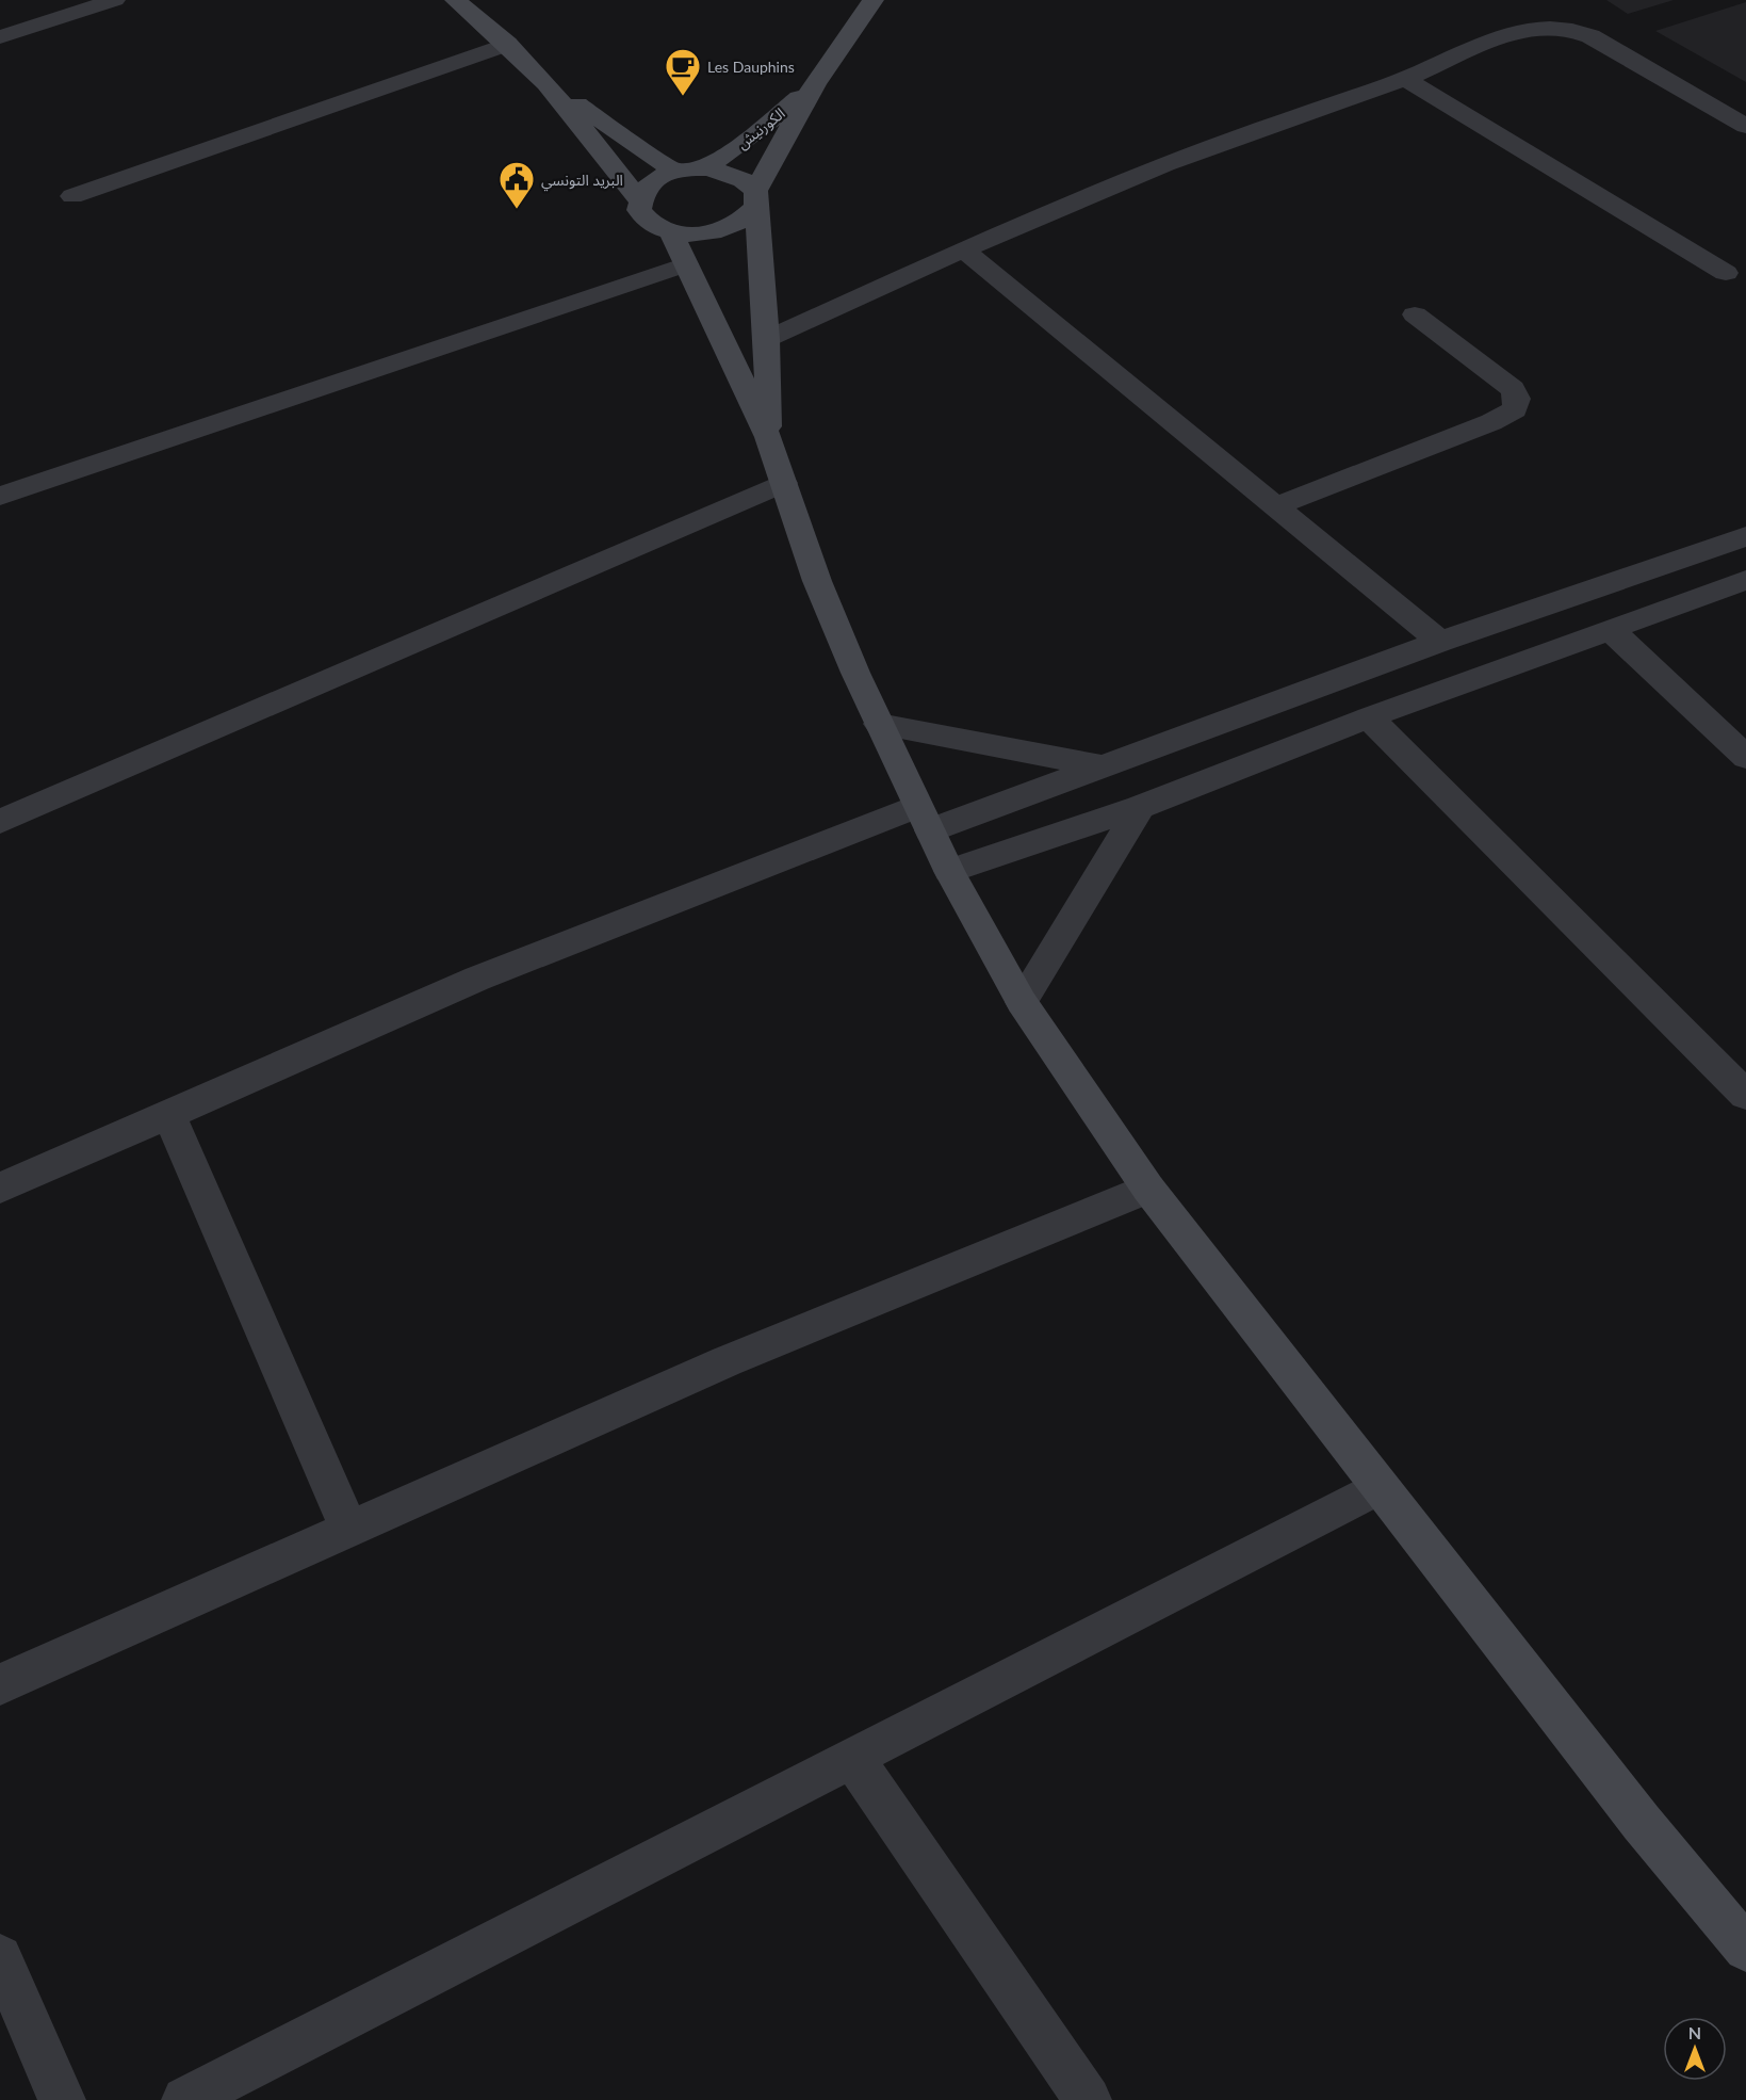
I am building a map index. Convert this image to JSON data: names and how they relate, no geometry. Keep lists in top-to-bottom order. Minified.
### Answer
{"streets":{"main road":["الكورنيش"]},"places":{"cafe":["Les Dauphins"],"public building":["البريد التونسي"]},"north":"top"}
